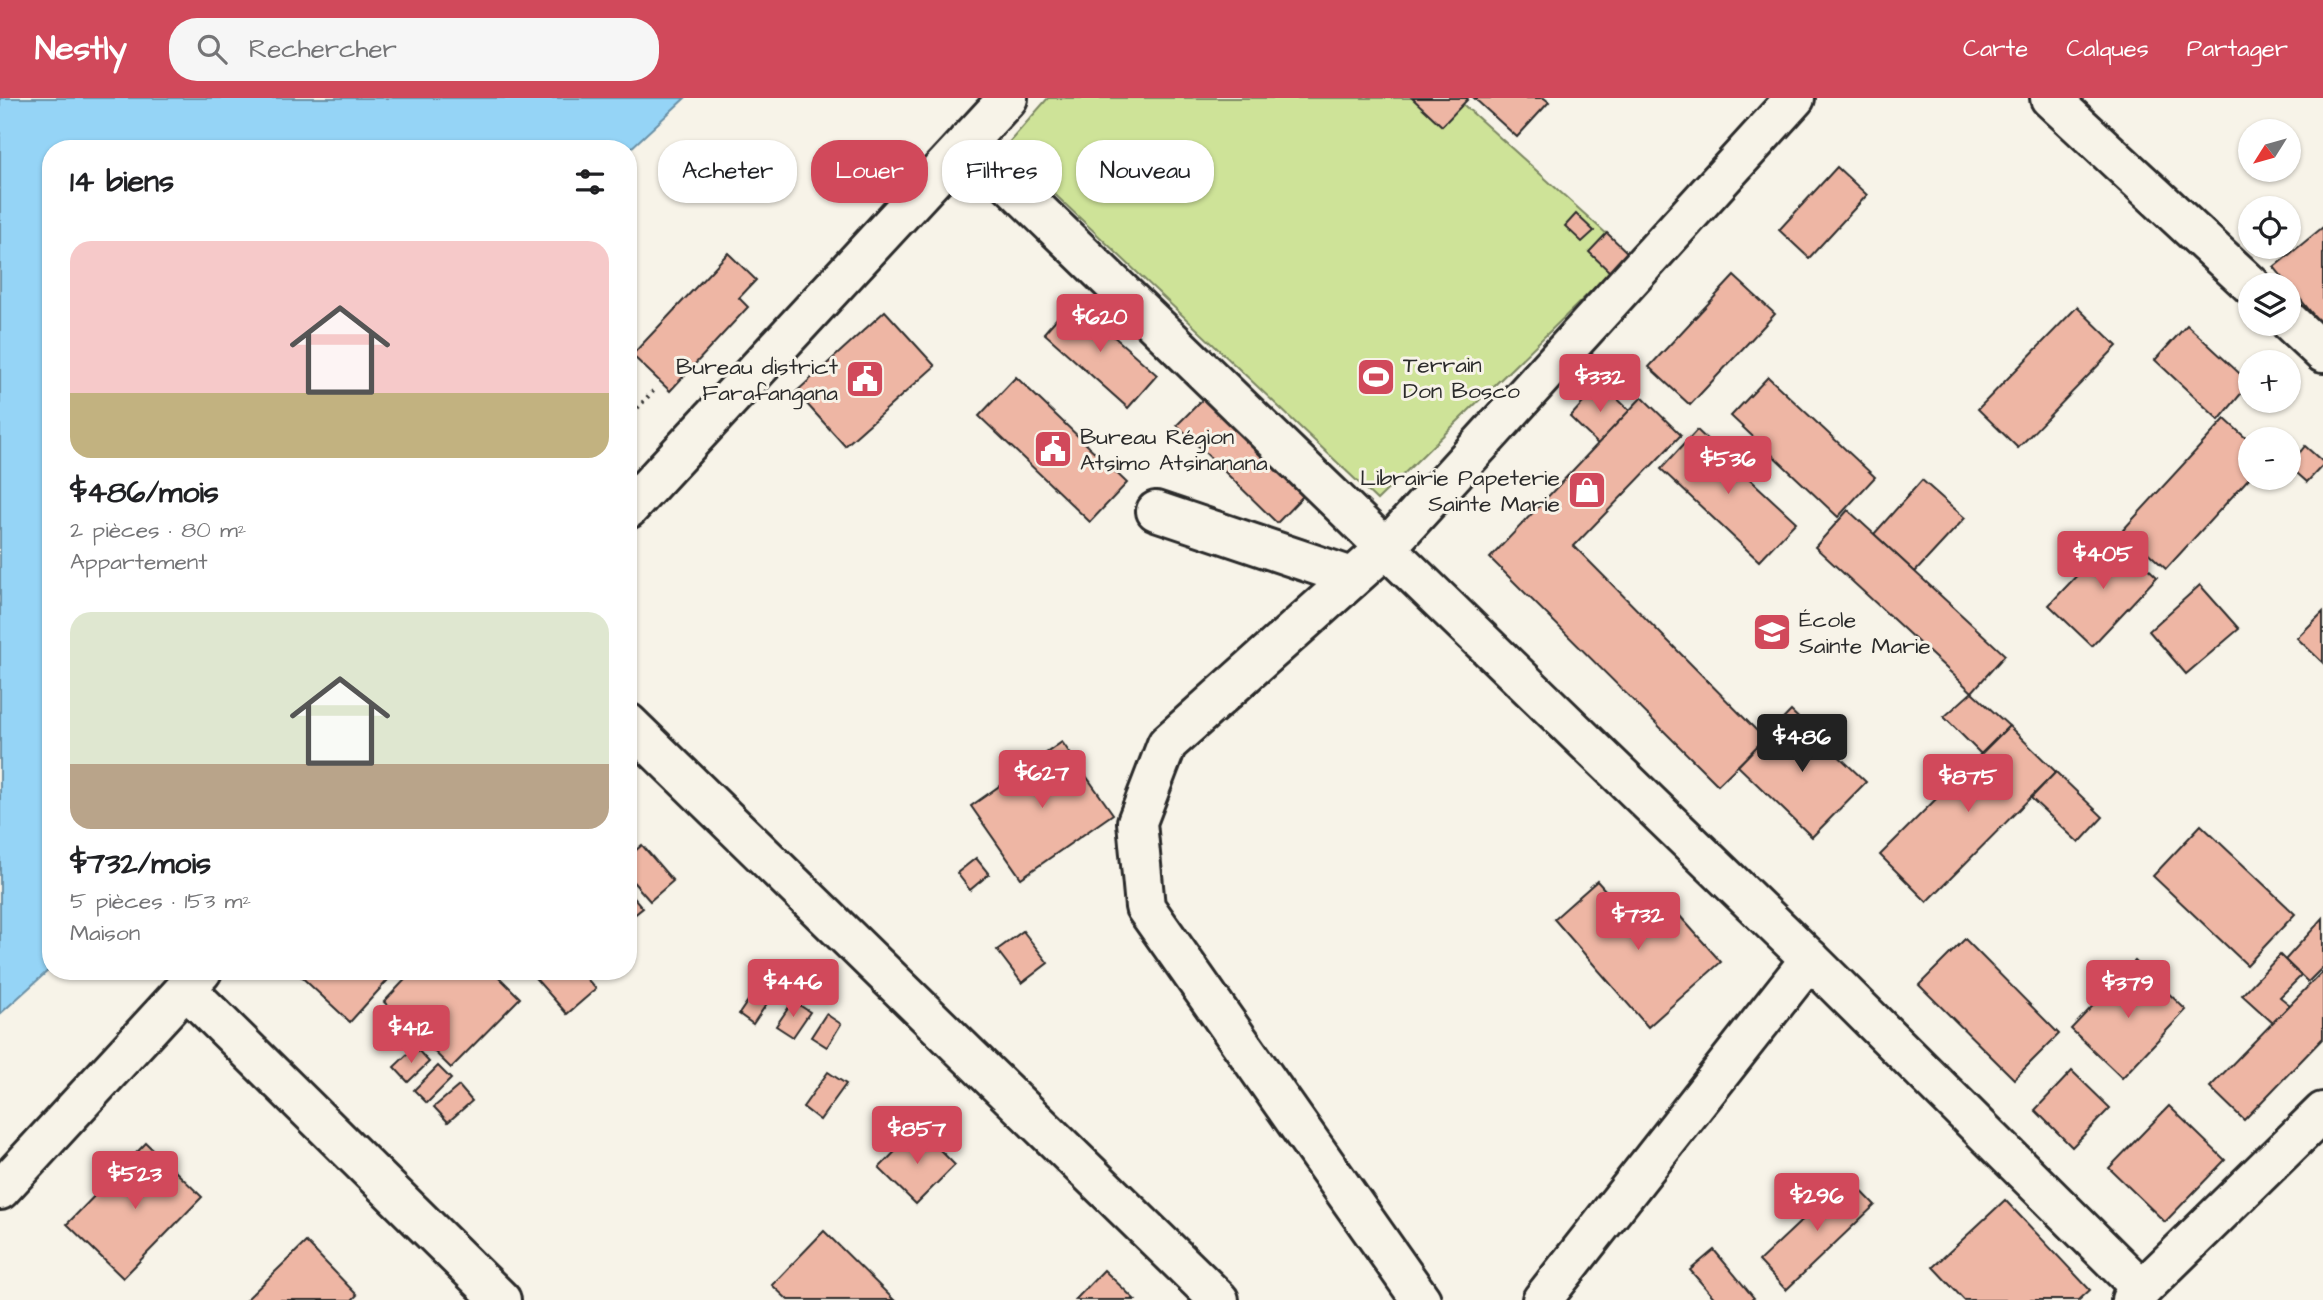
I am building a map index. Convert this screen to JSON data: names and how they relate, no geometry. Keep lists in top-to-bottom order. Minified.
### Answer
{"places":{"sports":["Terrain Don Bosco"],"public building":["Bureau district Farafangana","Bureau Région Atsimo Atsinanana"],"shop":["Librairie Papeterie Sainte Marie"],"school or university":["École Sainte Marie"]},"north":"bottom left","page":{"header":"Nestly","search":"Rechercher","nav":["Carte","Calques","Partager"],"map_buttons":["+","−"],"chip":["Acheter","Louer","Filtres","Nouveau"],"heading":"14 biens","list":[{"name":"$486/mois","note":"2 pièces · 80 m² · Appartement"},{"name":"$732/mois","note":"5 pièces · 153 m² · Maison"}],"price":["$620","$332","$536","$405","$486","$627","$875","$732","$446","$379","$412","$857","$523","$296"]}}
